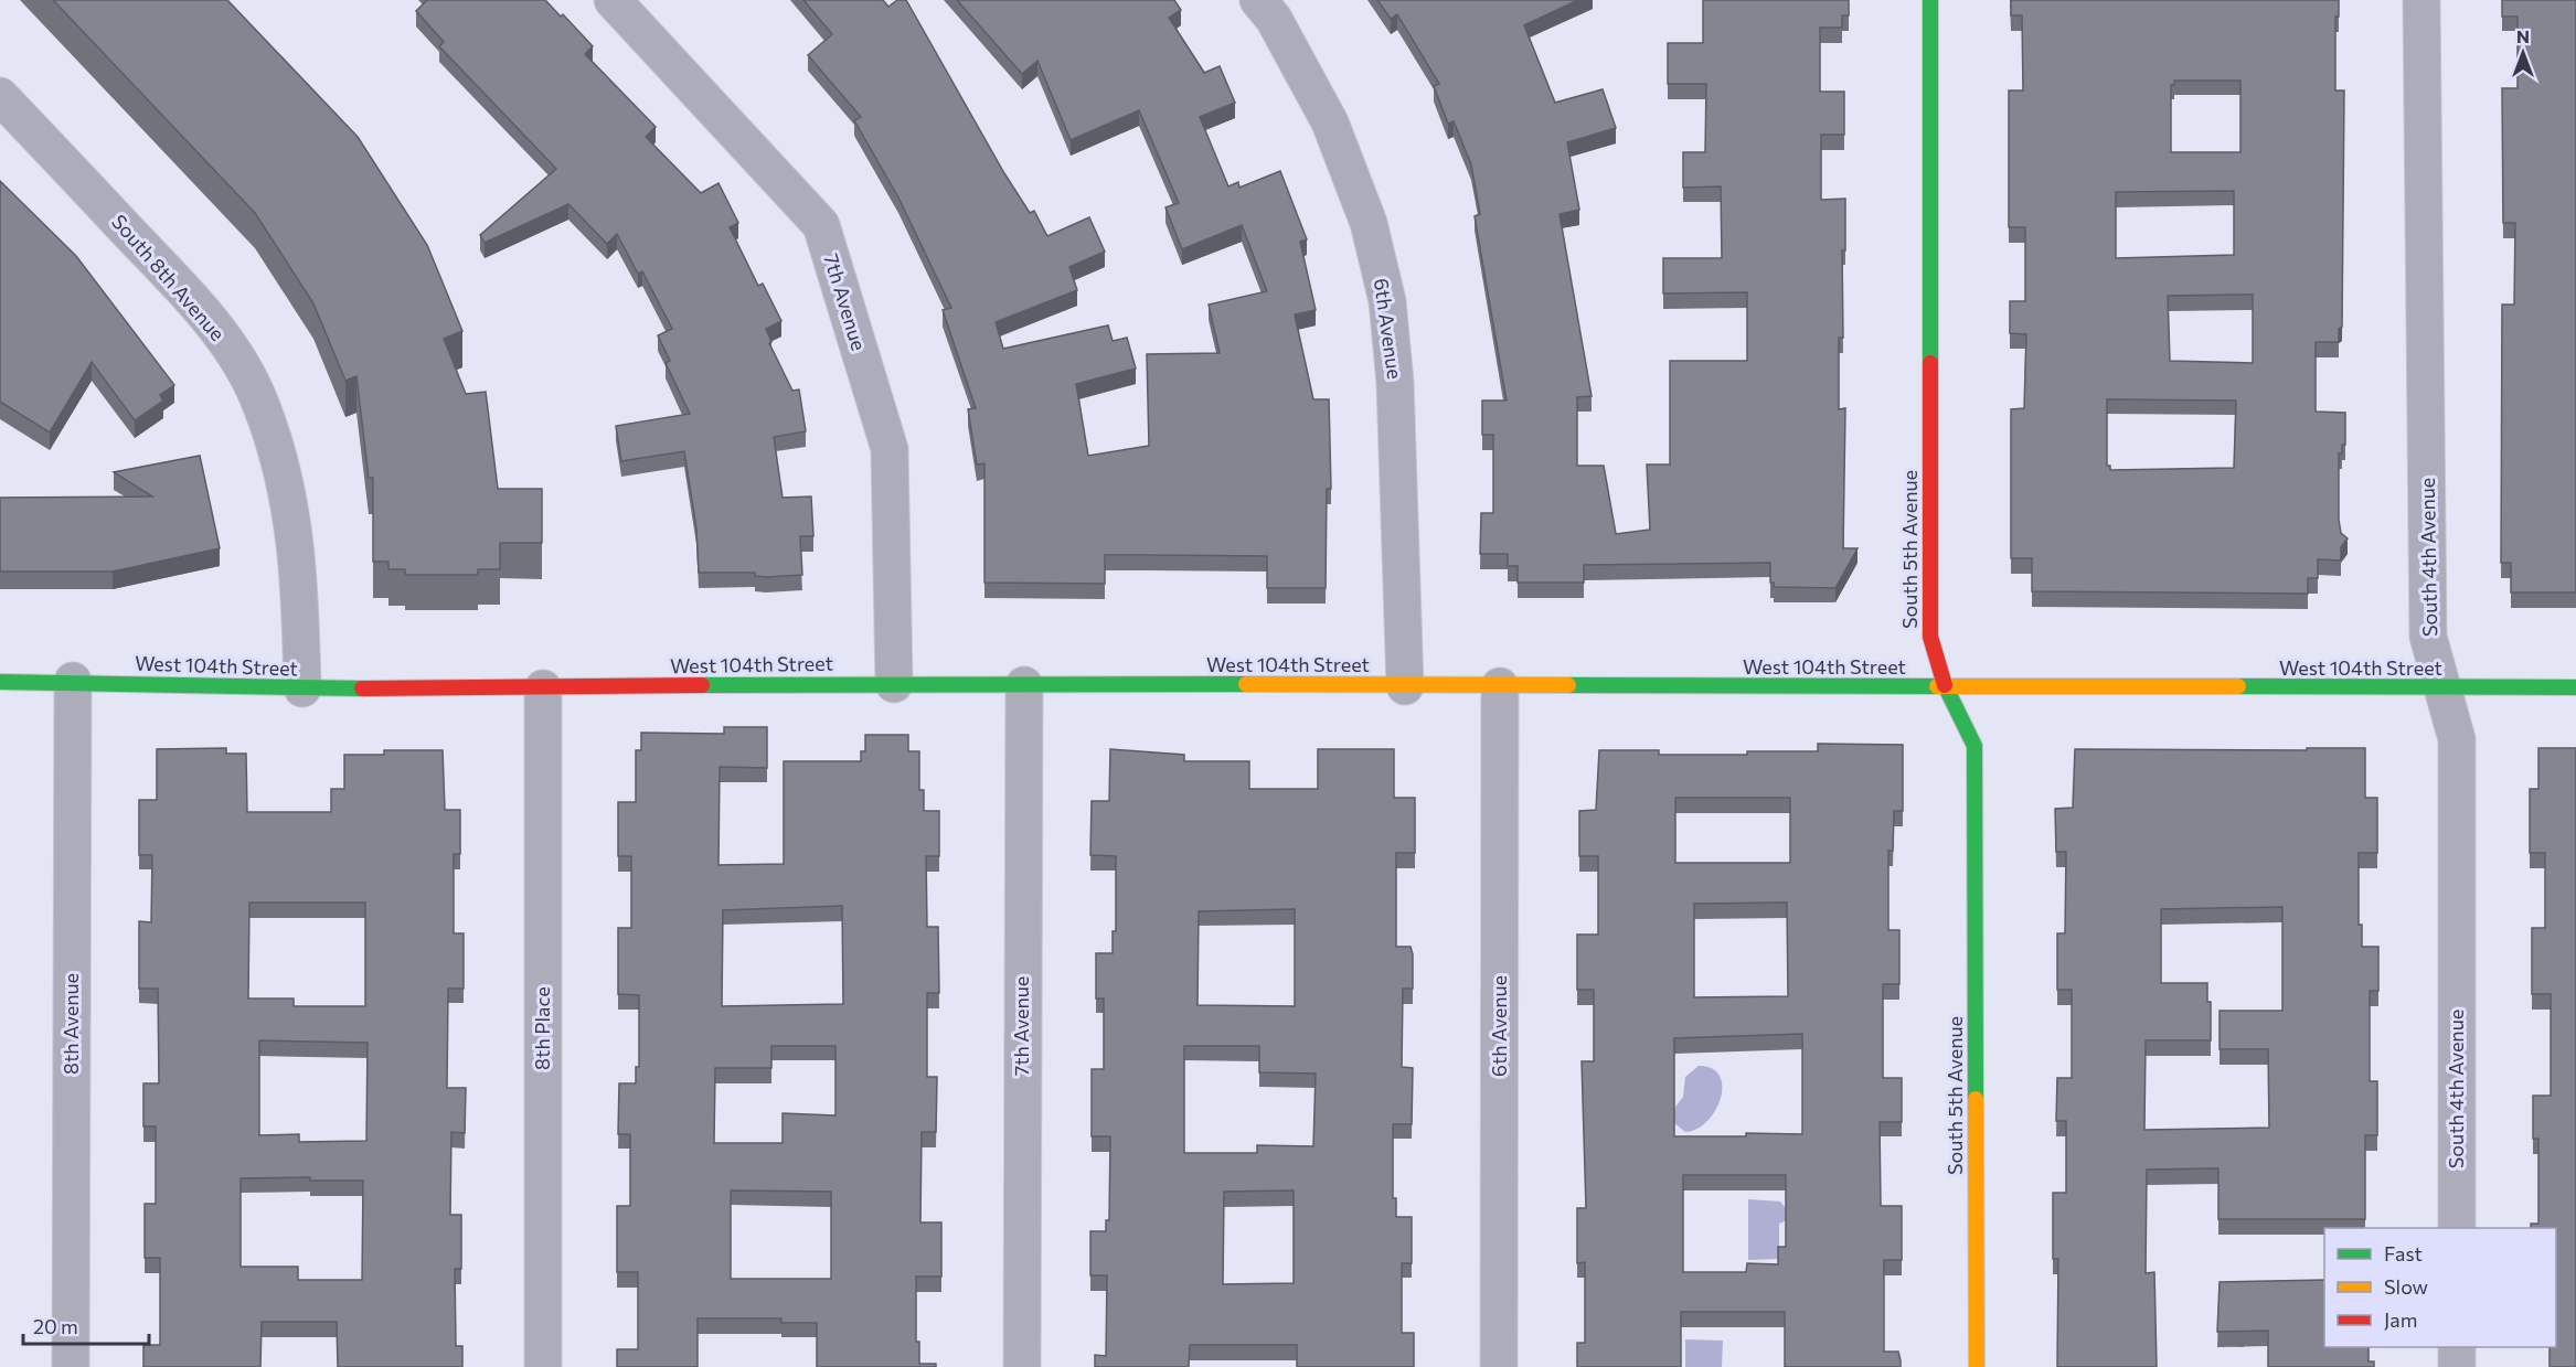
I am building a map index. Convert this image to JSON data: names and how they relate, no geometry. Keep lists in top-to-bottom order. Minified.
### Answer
{"streets":{"street":["South 8th Avenue","7th Avenue","6th Avenue","South 5th Avenue","South 4th Avenue","West 104th Street","8th Avenue","8th Place"]},"crossings":[["South 8th Avenue","West 104th Street"],["7th Avenue","West 104th Street"],["6th Avenue","West 104th Street"],["South 5th Avenue","West 104th Street"],["South 4th Avenue","West 104th Street"],["West 104th Street","8th Avenue"],["West 104th Street","8th Place"]],"legend":["Fast","Slow","Jam"],"scale_bar":"20 m","north":"top"}
